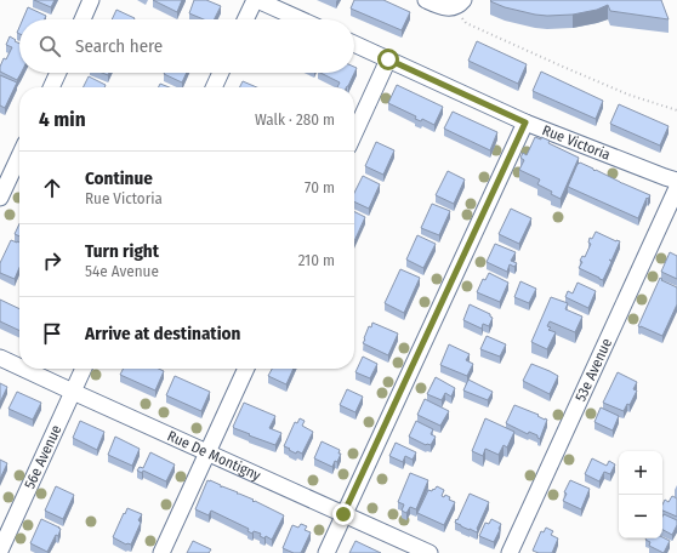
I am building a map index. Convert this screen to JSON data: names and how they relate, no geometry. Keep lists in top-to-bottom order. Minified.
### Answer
{"streets":{"street":["Rue Victoria","53e Avenue","56e Avenue","Rue De Montigny"]},"crossings":[["56e Avenue","Rue De Montigny"]],"page":{"search":"Search here","heading":["4 min","Walk · 280 m"],"list":[["Continue","Rue Victoria","70 m"],["Turn right","54e Avenue","210 m"],"Arrive at destination"],"map_buttons":["+","−"]}}
